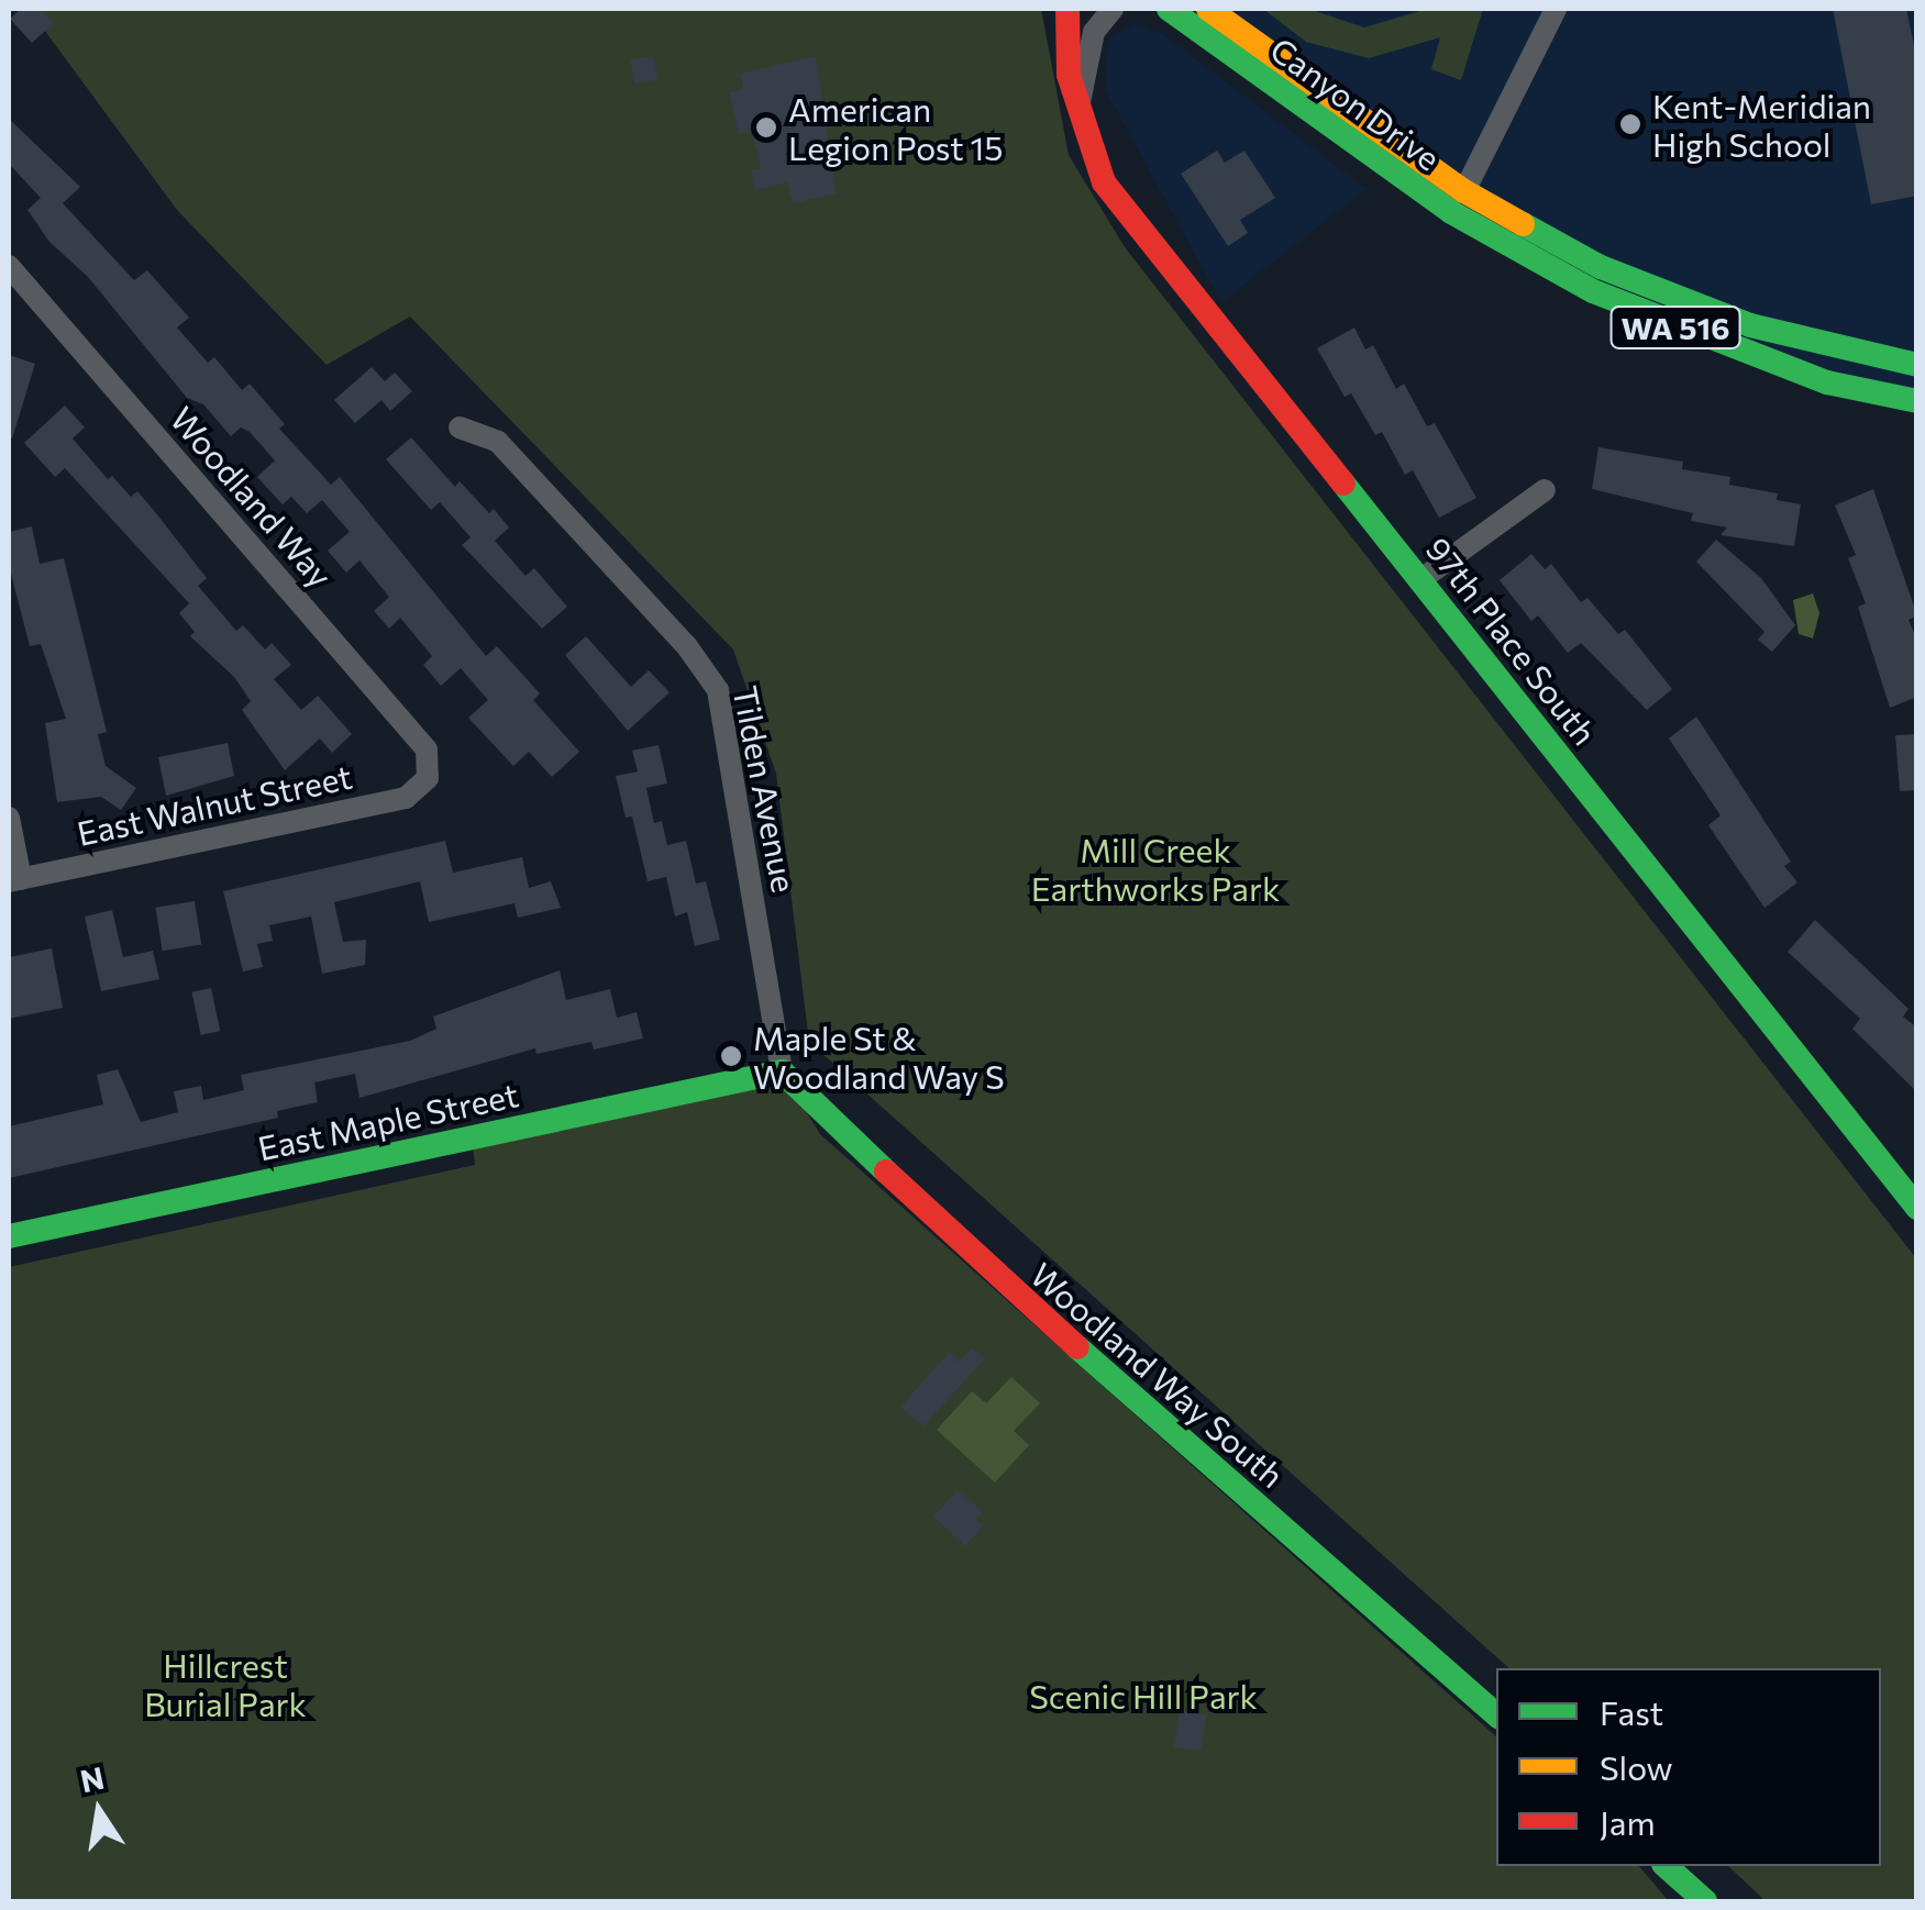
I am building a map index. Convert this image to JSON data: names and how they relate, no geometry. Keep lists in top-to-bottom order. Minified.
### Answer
{"streets":{"street":["Canyon Drive","WA 516","Woodland Way","97th Place South","Tilden Avenue","East Walnut Street","East Maple Street","Woodland Way South"]},"crossings":[["Canyon Drive","WA 516"],["Woodland Way","East Walnut Street"],["Tilden Avenue","East Maple Street"],["Tilden Avenue","Woodland Way South"],["East Maple Street","Woodland Way South"]],"parks":["Mill Creek Earthworks Park","Hillcrest Burial Park","Scenic Hill Park"],"places":["Kent-Meridian High School","American Legion Post 15","Maple St & Woodland Way S"],"legend":["Fast","Slow","Jam"],"north":"top"}
